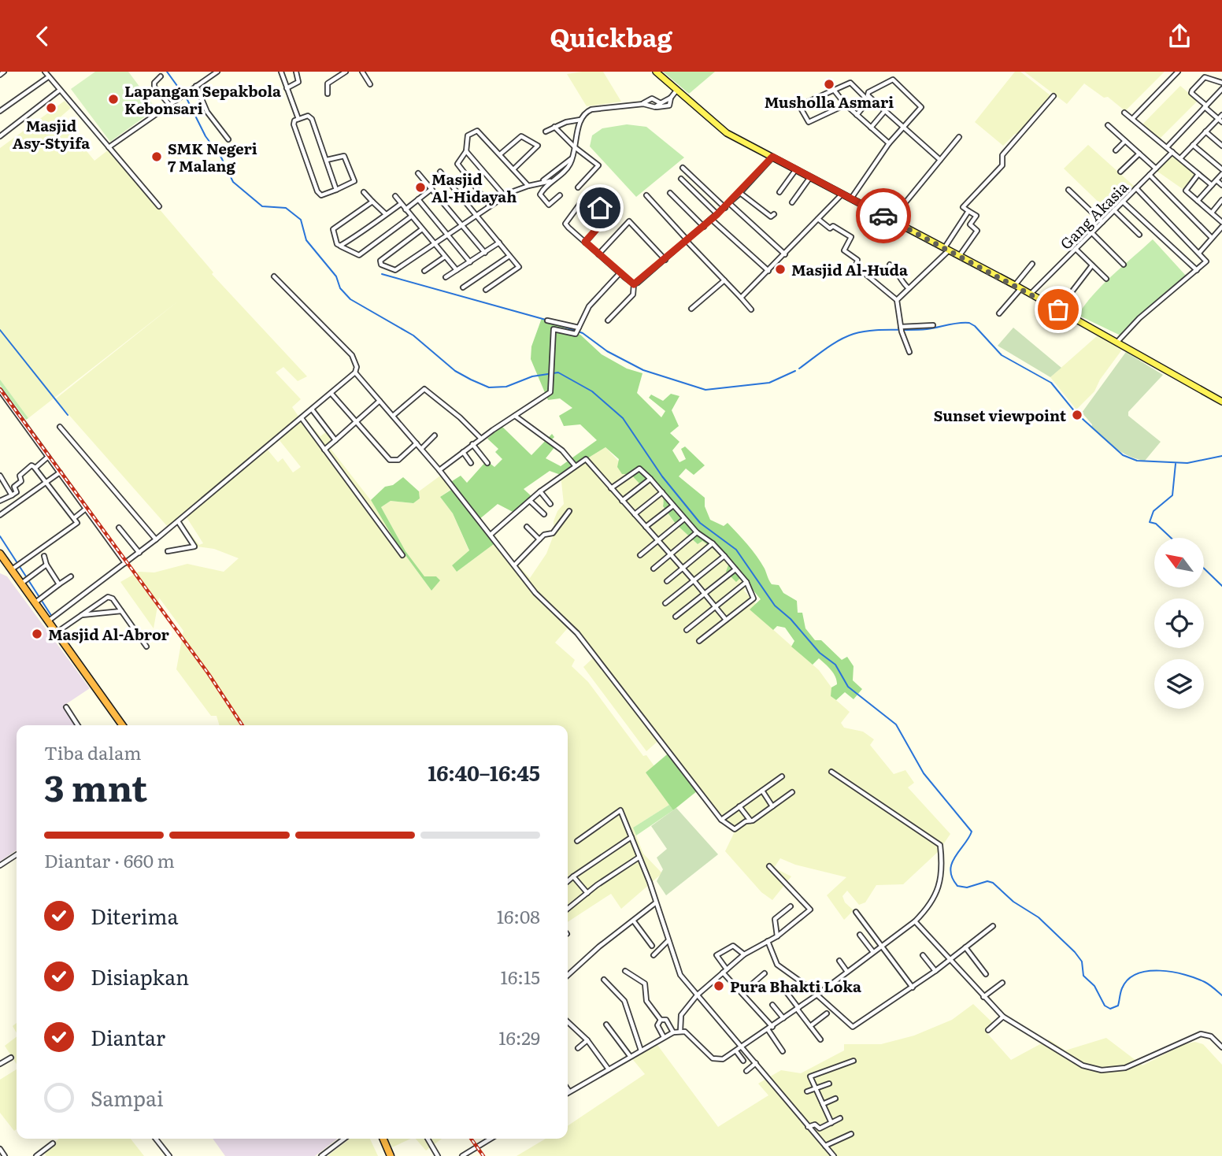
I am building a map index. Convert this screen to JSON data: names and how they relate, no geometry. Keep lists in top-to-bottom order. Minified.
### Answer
{"streets":{"street":["Gang Akasia"]},"places":["Musholla Asmari","Lapangan Sepakbola Kebonsari","Masjid Asy-Styifa","SMK Negeri 7 Malang","Masjid Al-Hidayah","Masjid Al-Huda","Sunset viewpoint","Masjid Al-Abror","Pura Bhakti Loka"],"north":"top left","page":{"header":"Quickbag","heading":["3 mnt","Tiba dalam","16:40–16:45"],"bar":"Diantar · 660 m","list":[["Diterima","16:08"],["Disiapkan","16:15"],["Diantar","16:29"],"Sampai"]}}
